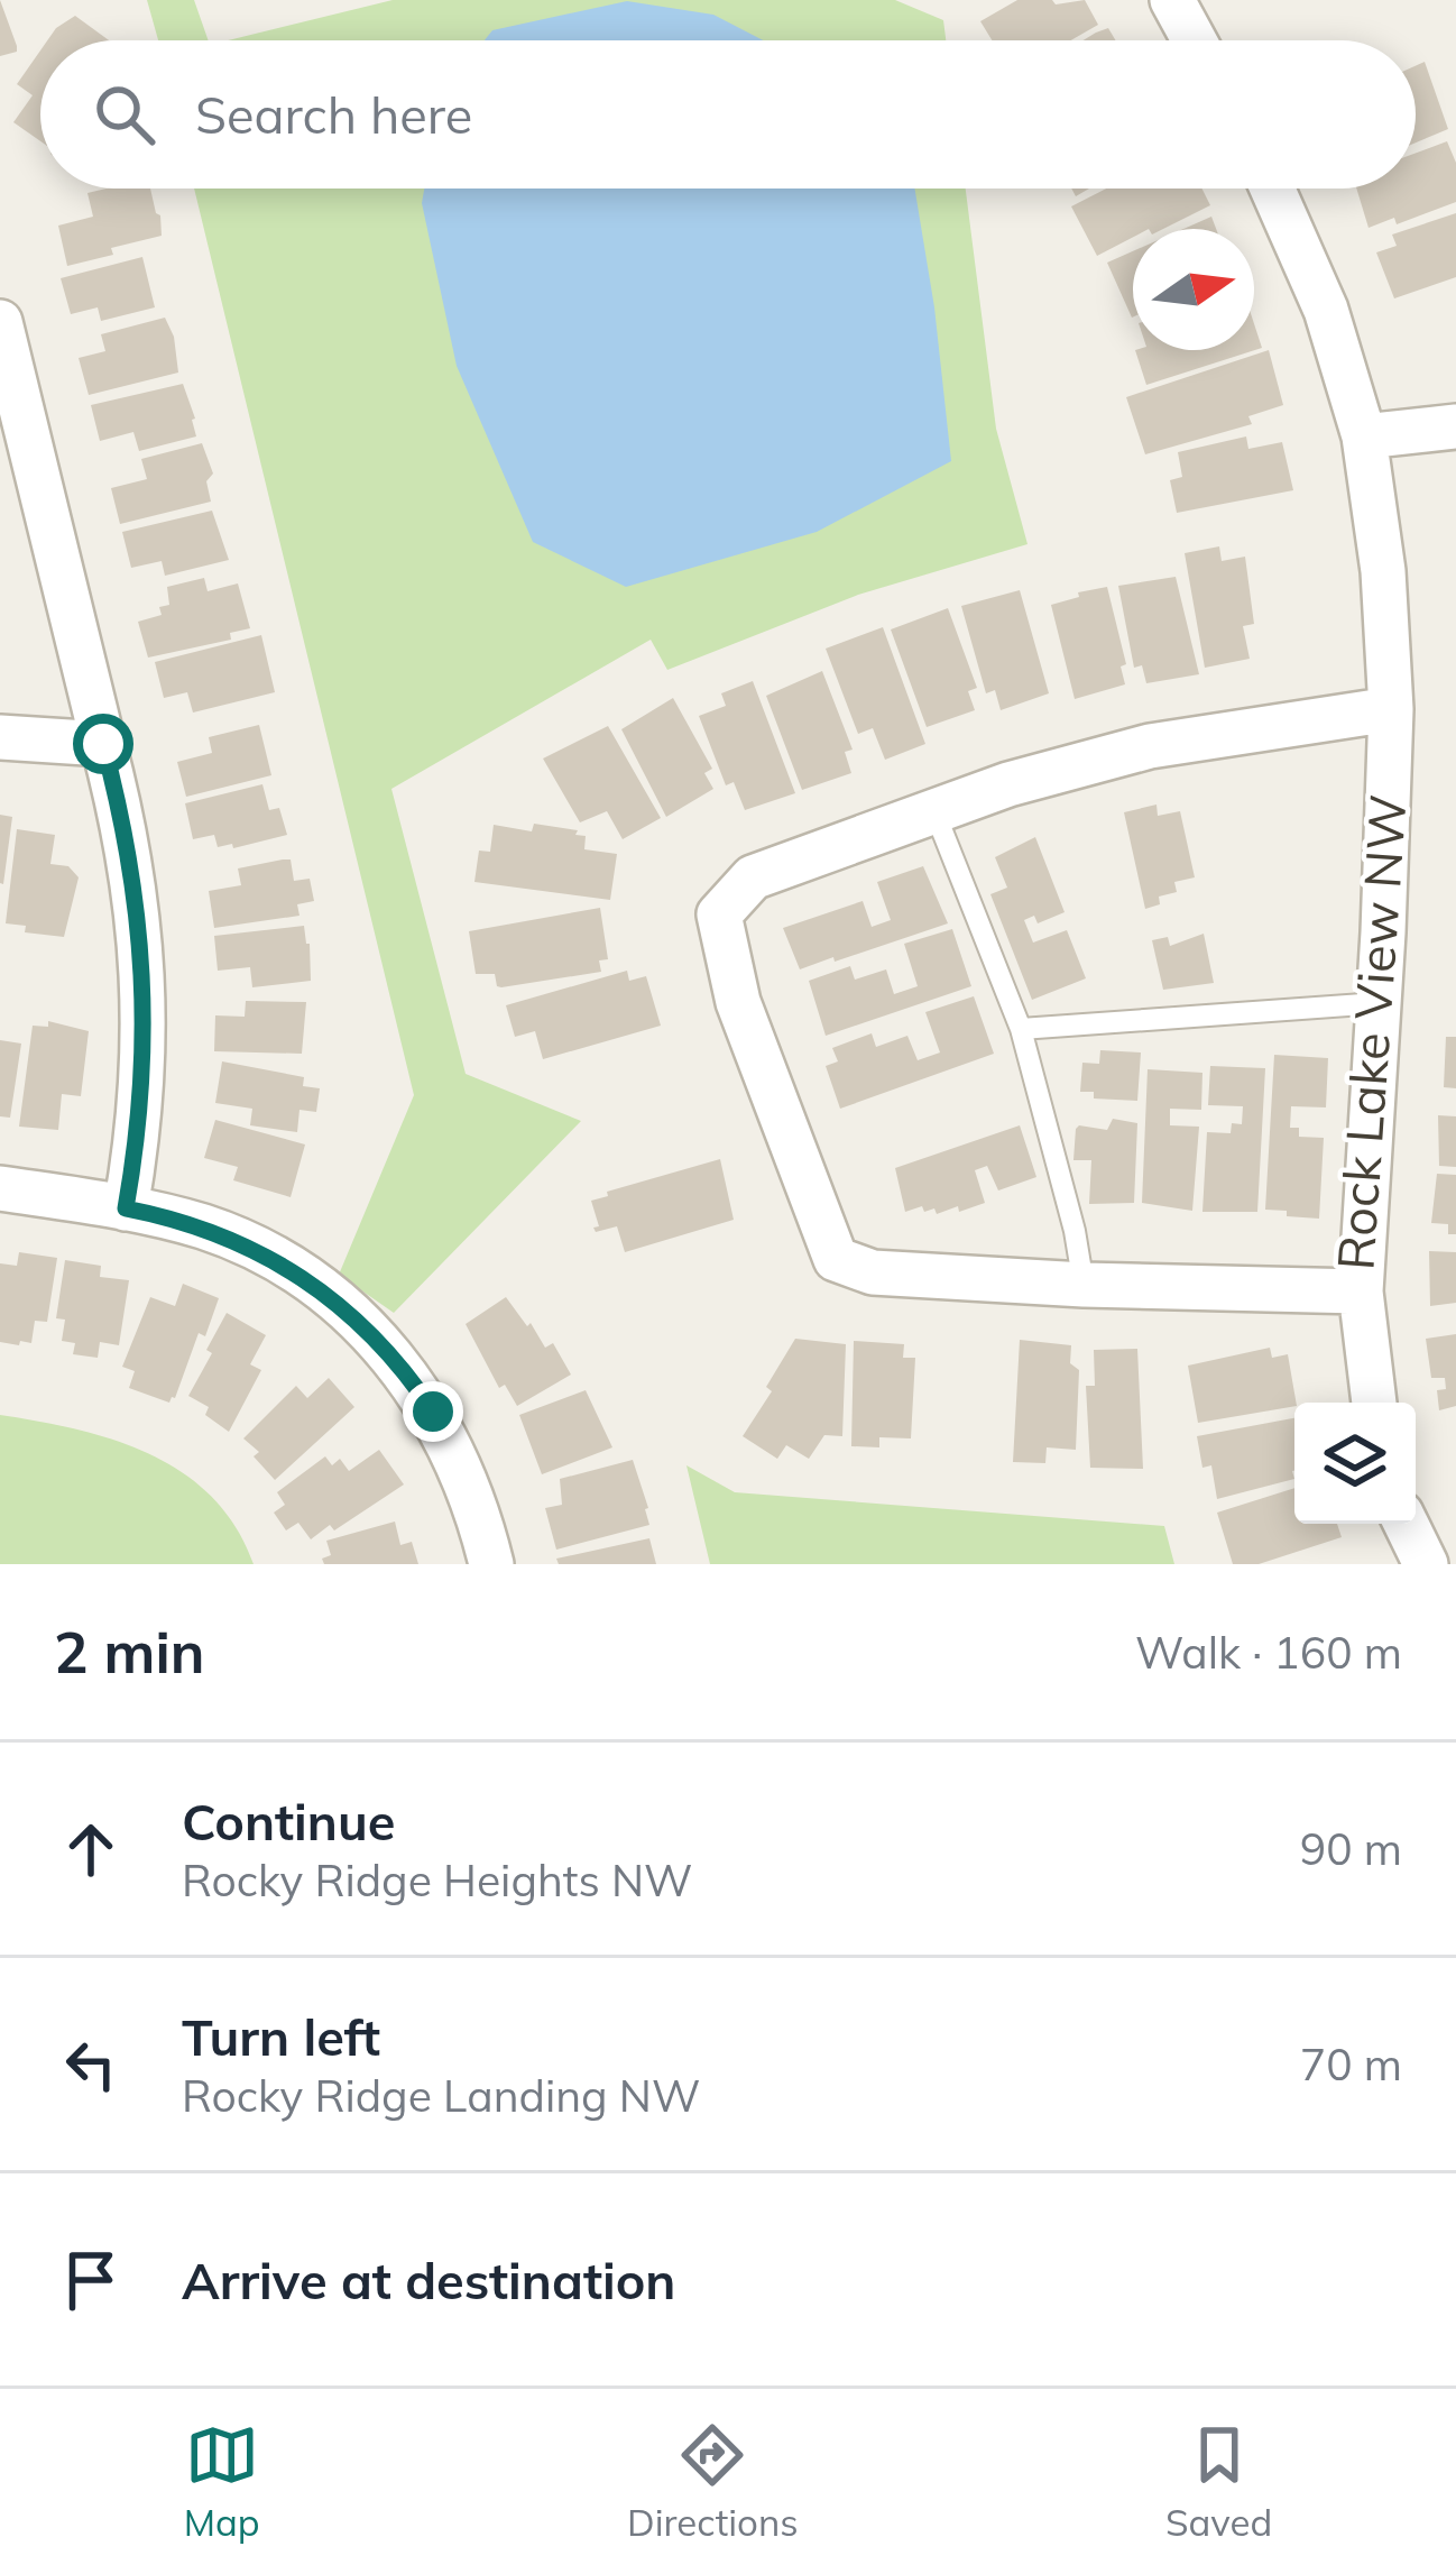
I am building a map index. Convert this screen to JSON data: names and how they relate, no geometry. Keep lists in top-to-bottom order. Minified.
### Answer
{"streets":{"street":["Rock Lake View NW"]},"north":"right","page":{"search":"Search here","heading":["2 min","Walk · 160 m"],"list":[["Continue","Rocky Ridge Heights NW","90 m"],["Turn left","Rocky Ridge Landing NW","70 m"],"Arrive at destination"],"nav":["Map","Directions","Saved"]}}
